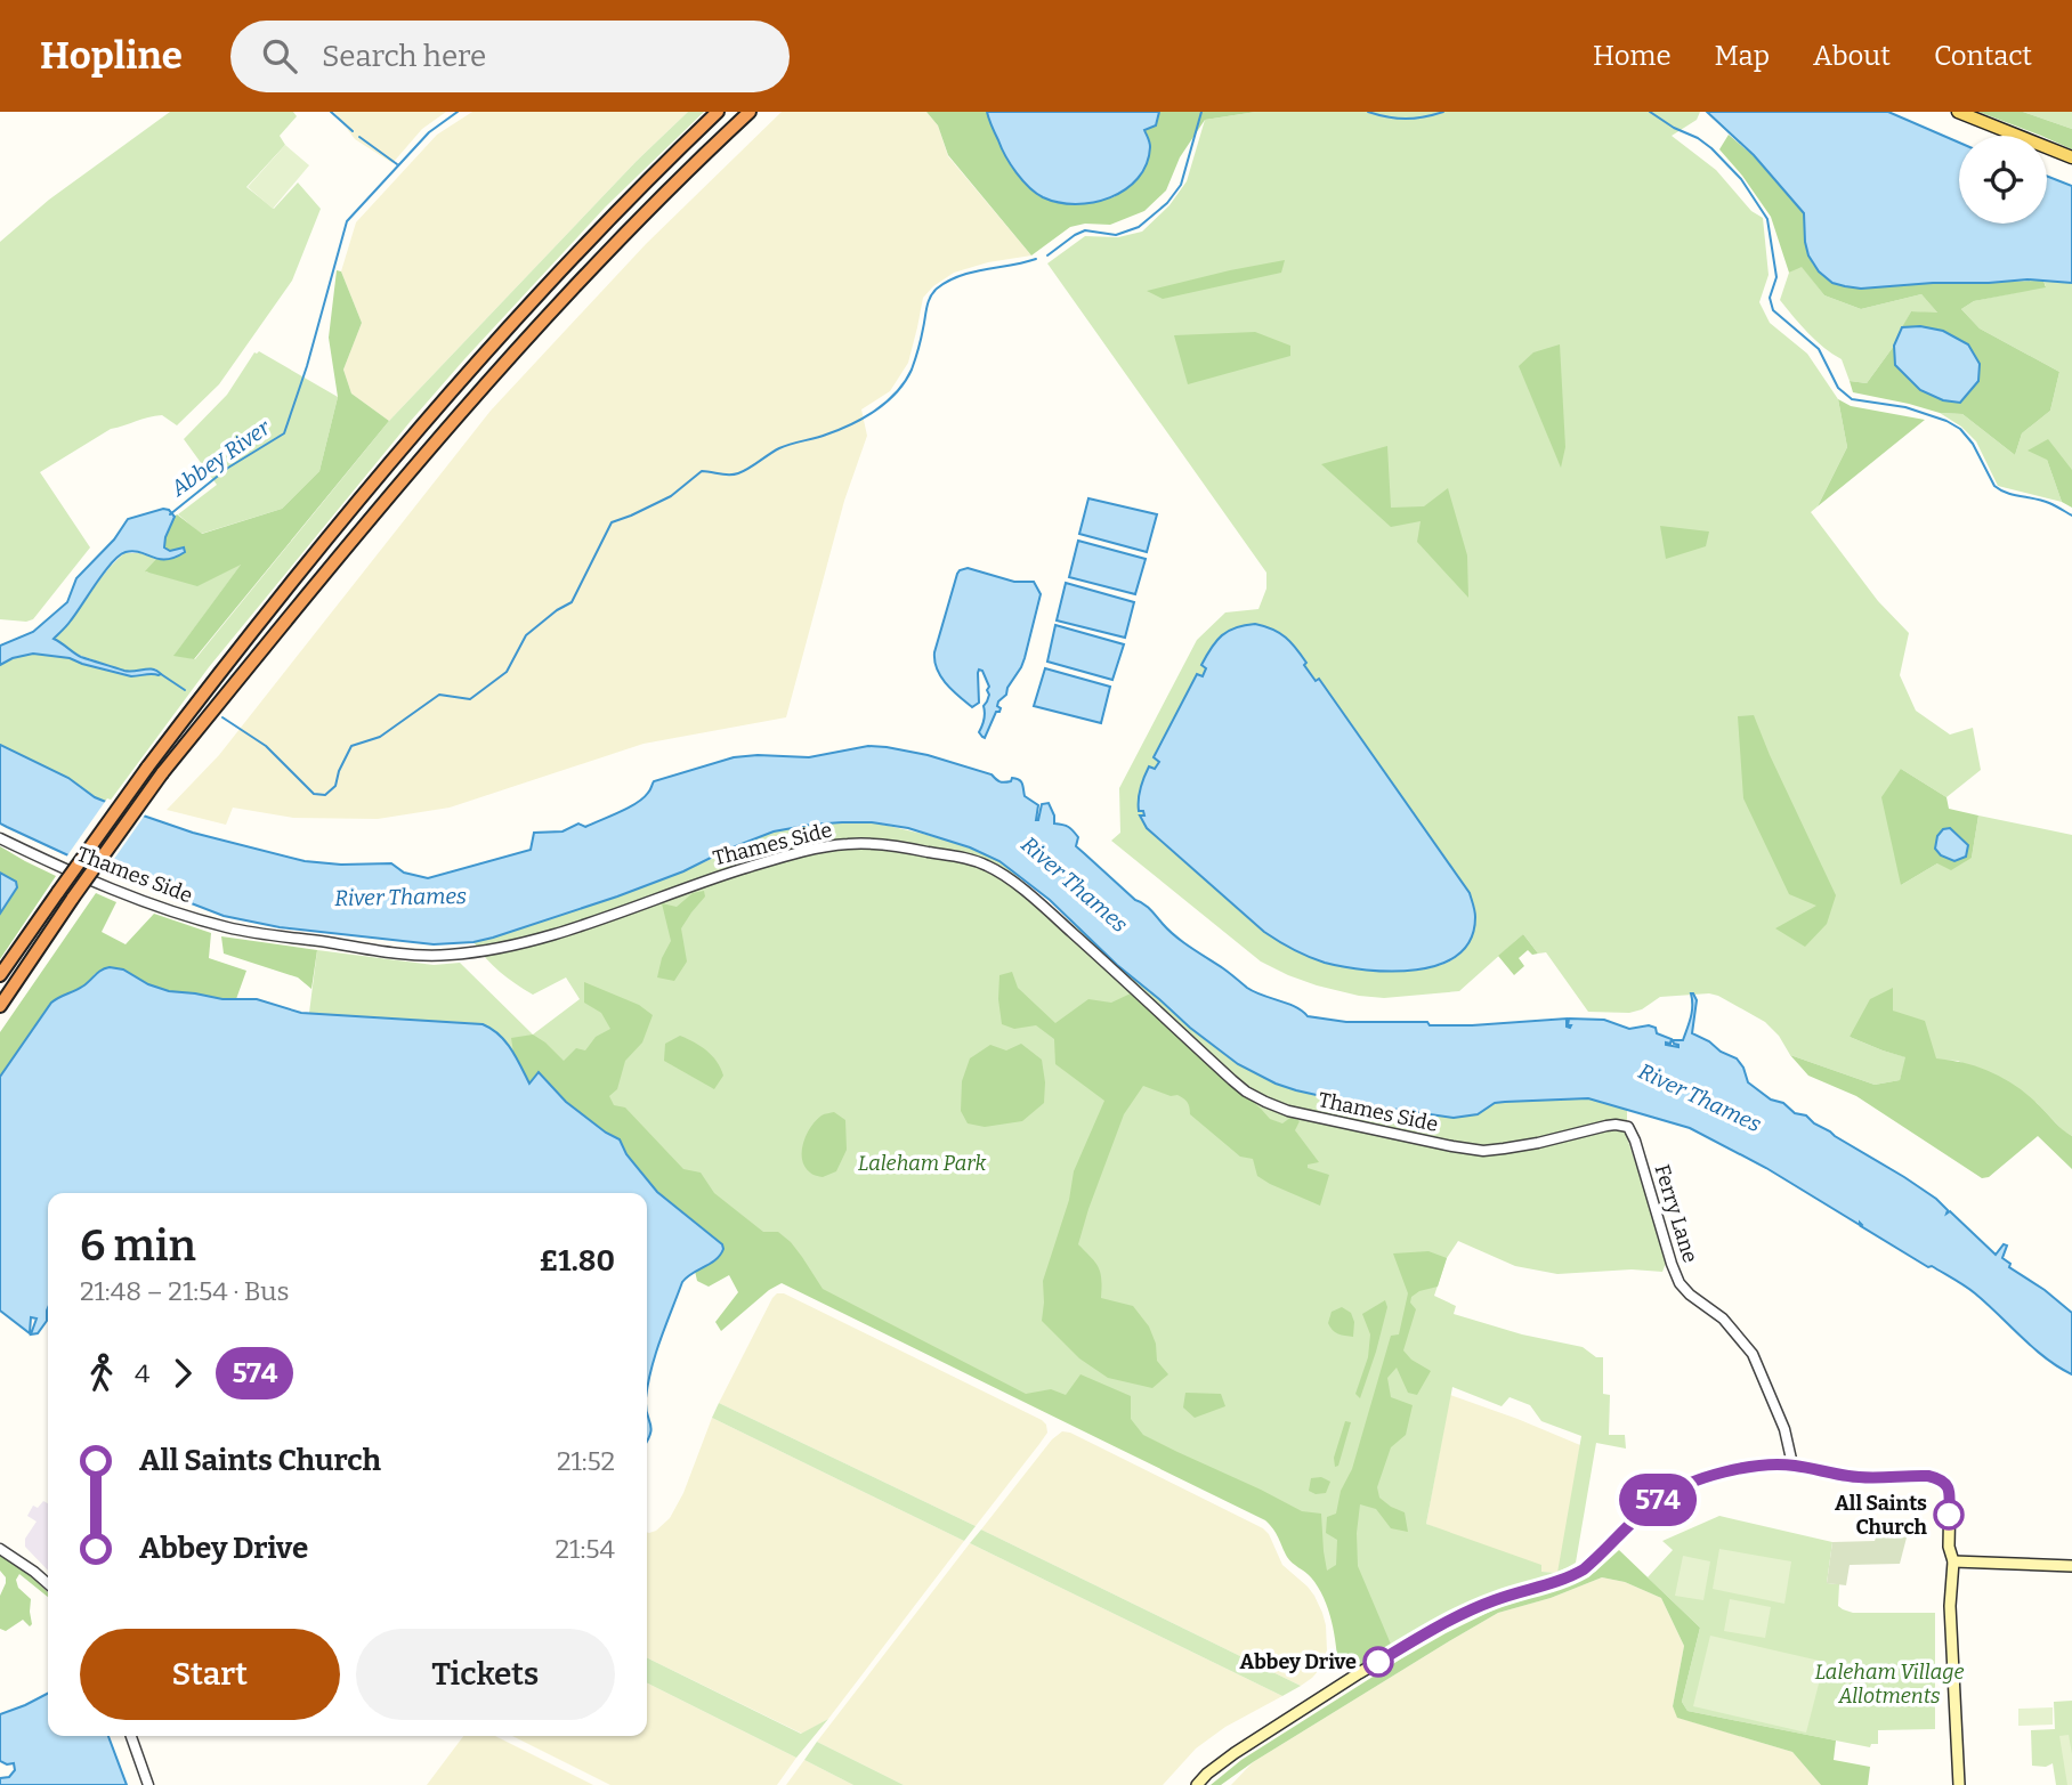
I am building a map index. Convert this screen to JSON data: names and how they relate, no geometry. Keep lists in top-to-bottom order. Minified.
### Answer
{"streets":{"street":["Thames Side","Ferry Lane"]},"crossings":[["Thames Side","Ferry Lane"]],"water":["Abbey River","River Thames"],"parks":["Laleham Park","Laleham Village Allotments"],"places":["All Saints Church","Abbey Drive"],"lines":["bus line 574"],"page":{"header":"Hopline","search":"Search here","nav":["Home","Map","About","Contact"],"on_map":"574","heading":["6 min","21:48 – 21:54 · Bus","£1.80"],"legs":["4","574"],"list":[{"name":"All Saints Church","value":"21:52"},{"name":"Abbey Drive","value":"21:54"}],"buttons":["Start","Tickets"]}}
